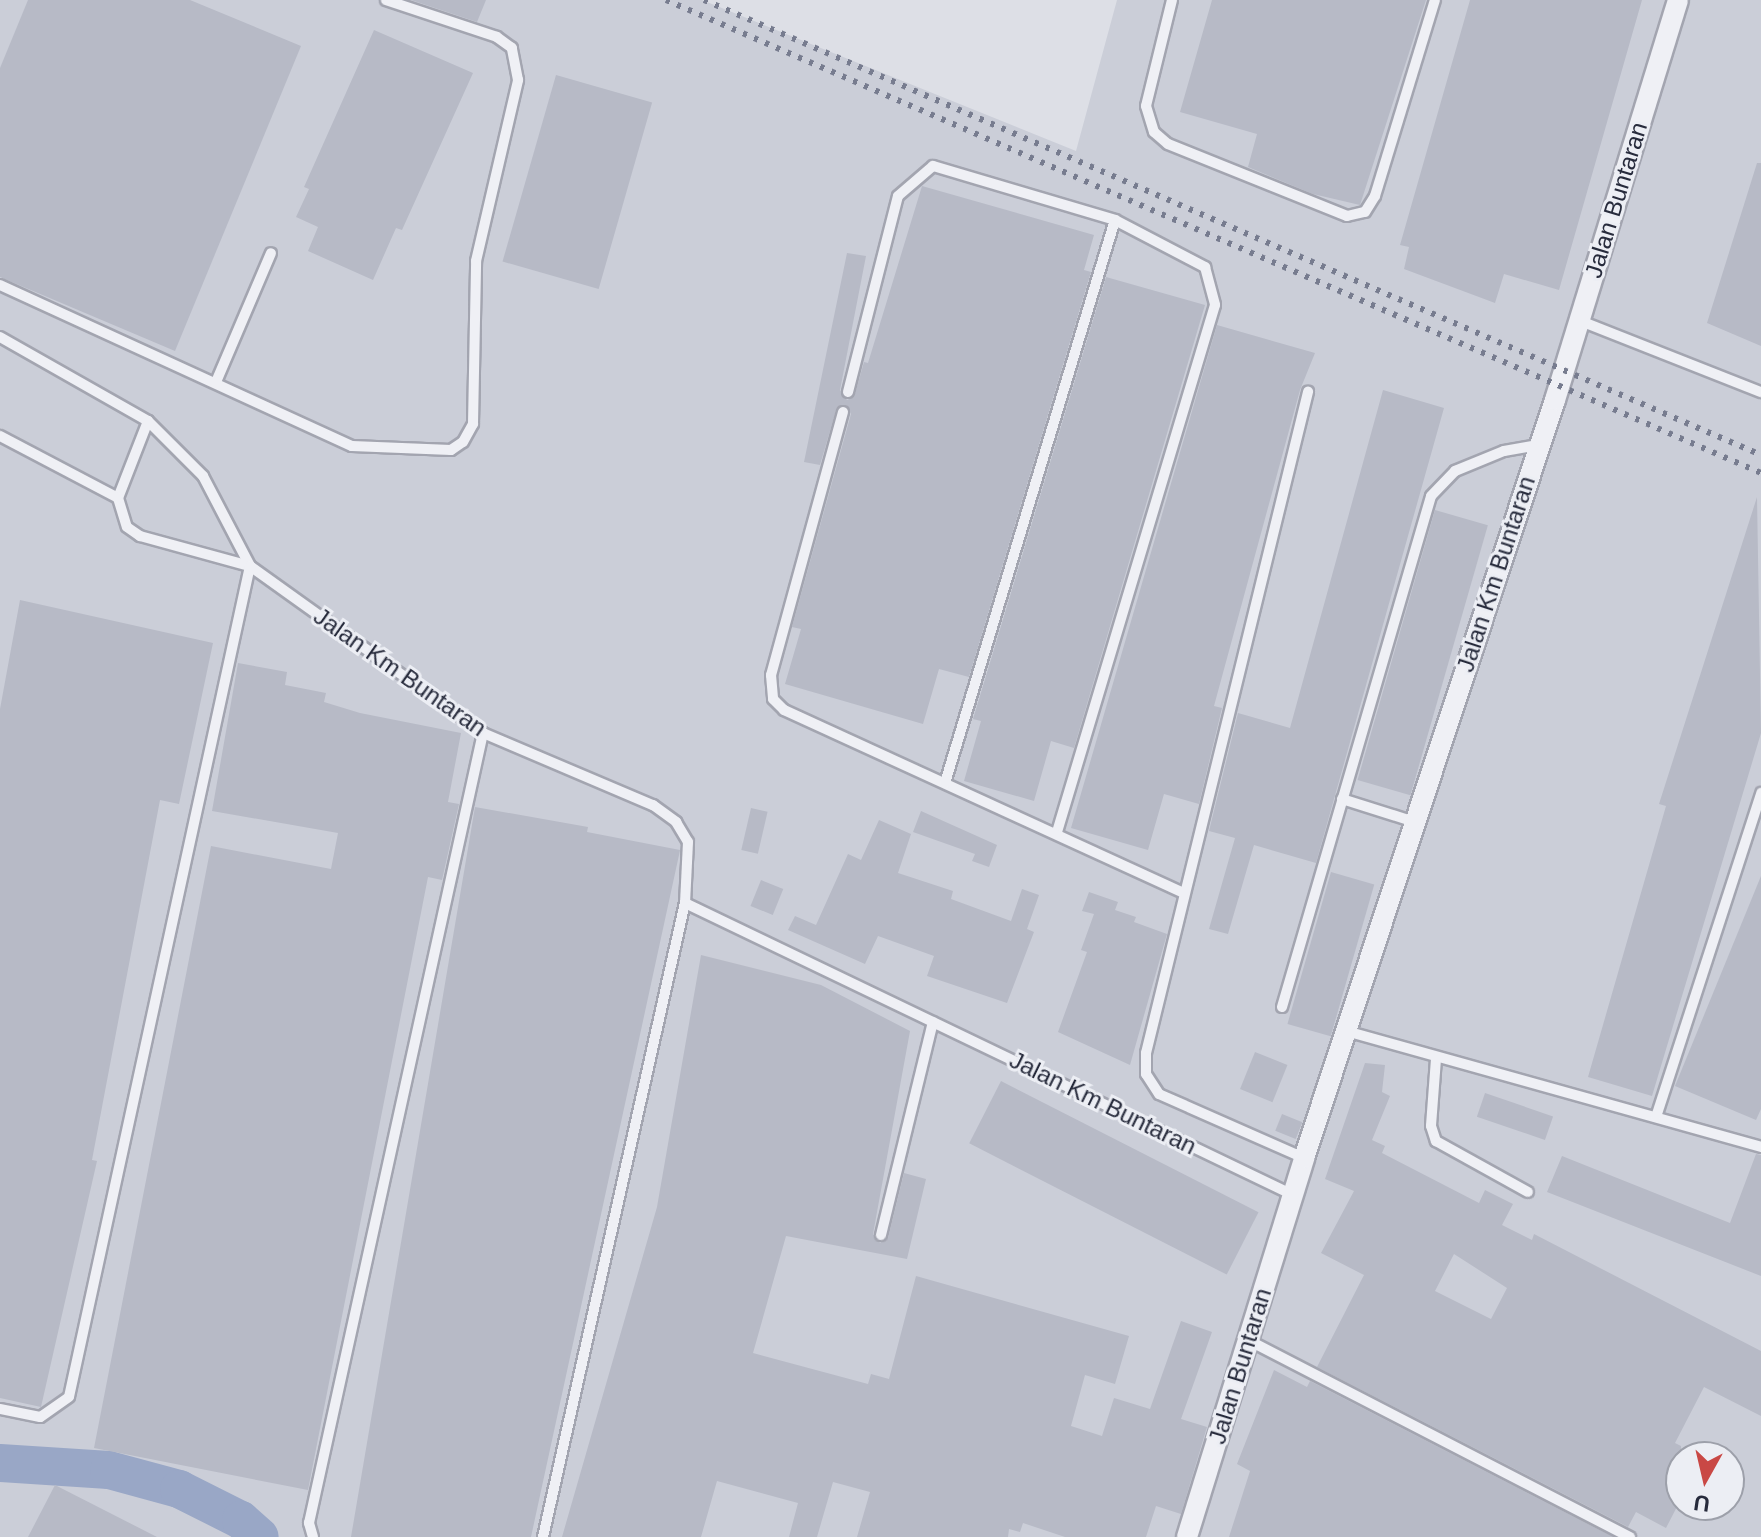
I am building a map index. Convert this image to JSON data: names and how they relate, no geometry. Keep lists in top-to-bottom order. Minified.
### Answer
{"streets":{"street":["Jalan Buntaran","Jalan Km Buntaran"]},"crossings":[["Jalan Buntaran","Jalan Km Buntaran"]],"north":"bottom"}
